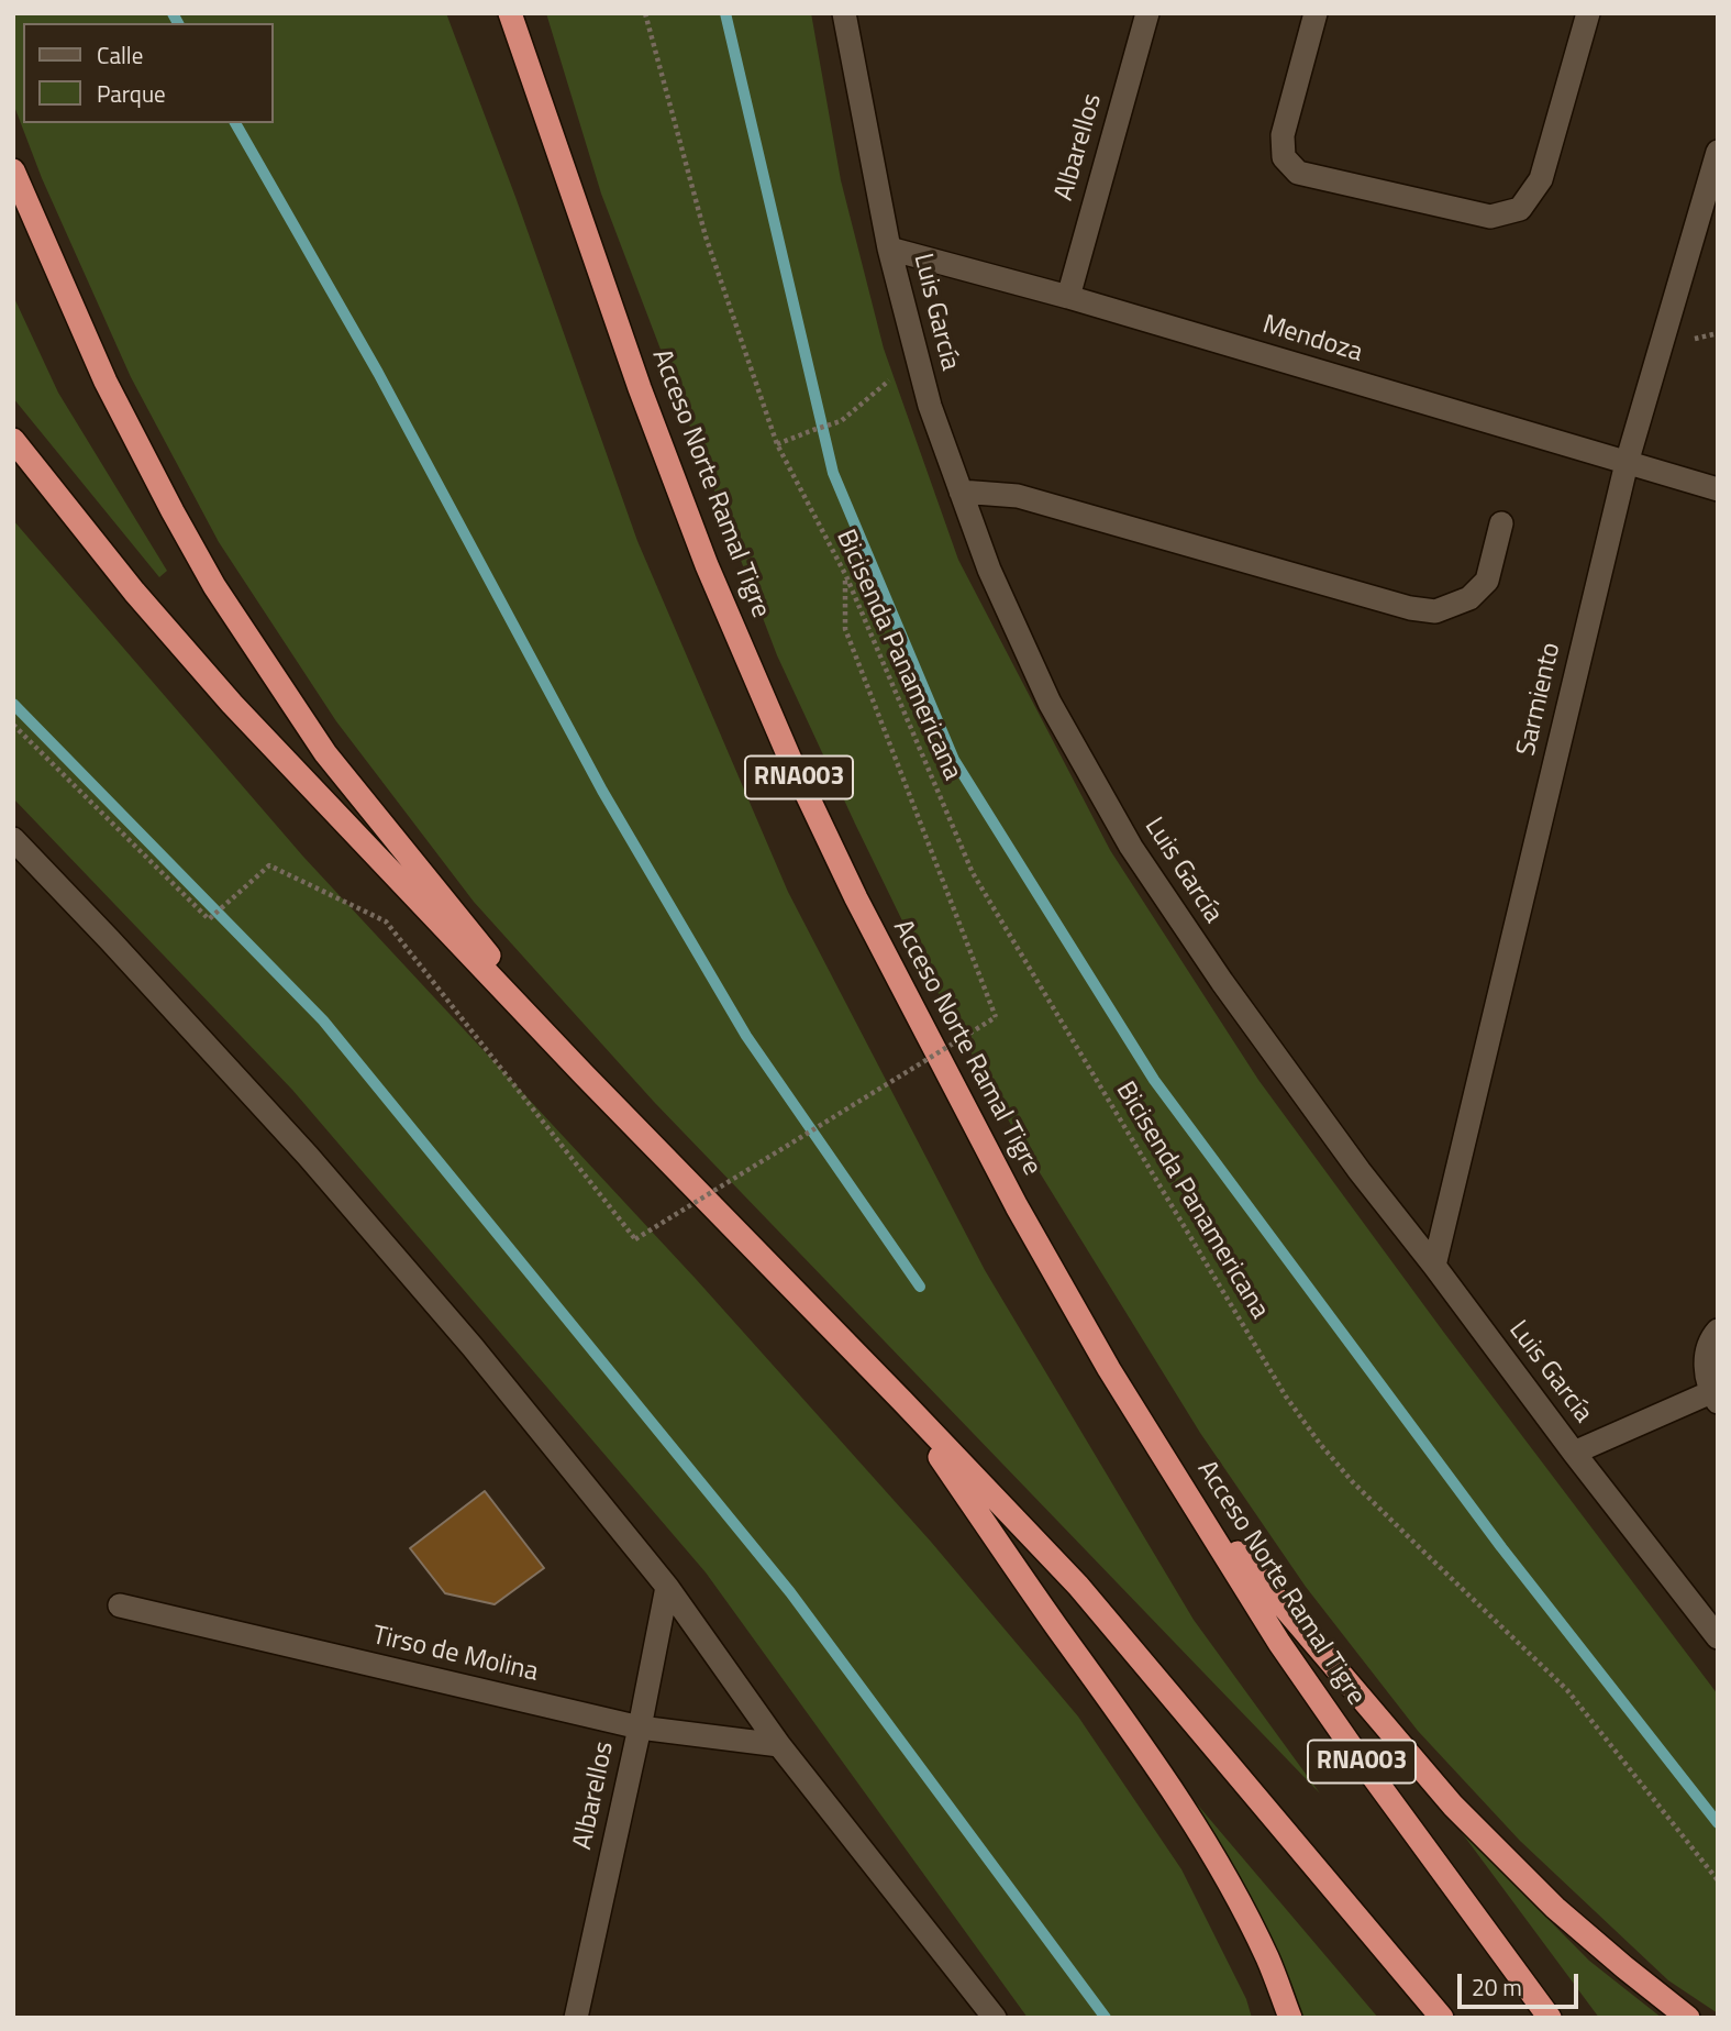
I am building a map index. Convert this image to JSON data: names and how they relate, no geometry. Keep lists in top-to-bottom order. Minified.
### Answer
{"streets":{"highway":["Acceso Norte Ramal Tigre","RNA003"],"street":["Albarellos","Luis García","Mendoza","Sarmiento","Tirso de Molina"],"path":["Bicisenda Panamericana"]},"crossings":[["Albarellos","Mendoza"],["Albarellos","Tirso de Molina"],["Luis García","Mendoza"],["Luis García","Sarmiento"],["Mendoza","Sarmiento"]],"legend":["Calle","Parque"],"scale_bar":"20 m"}
